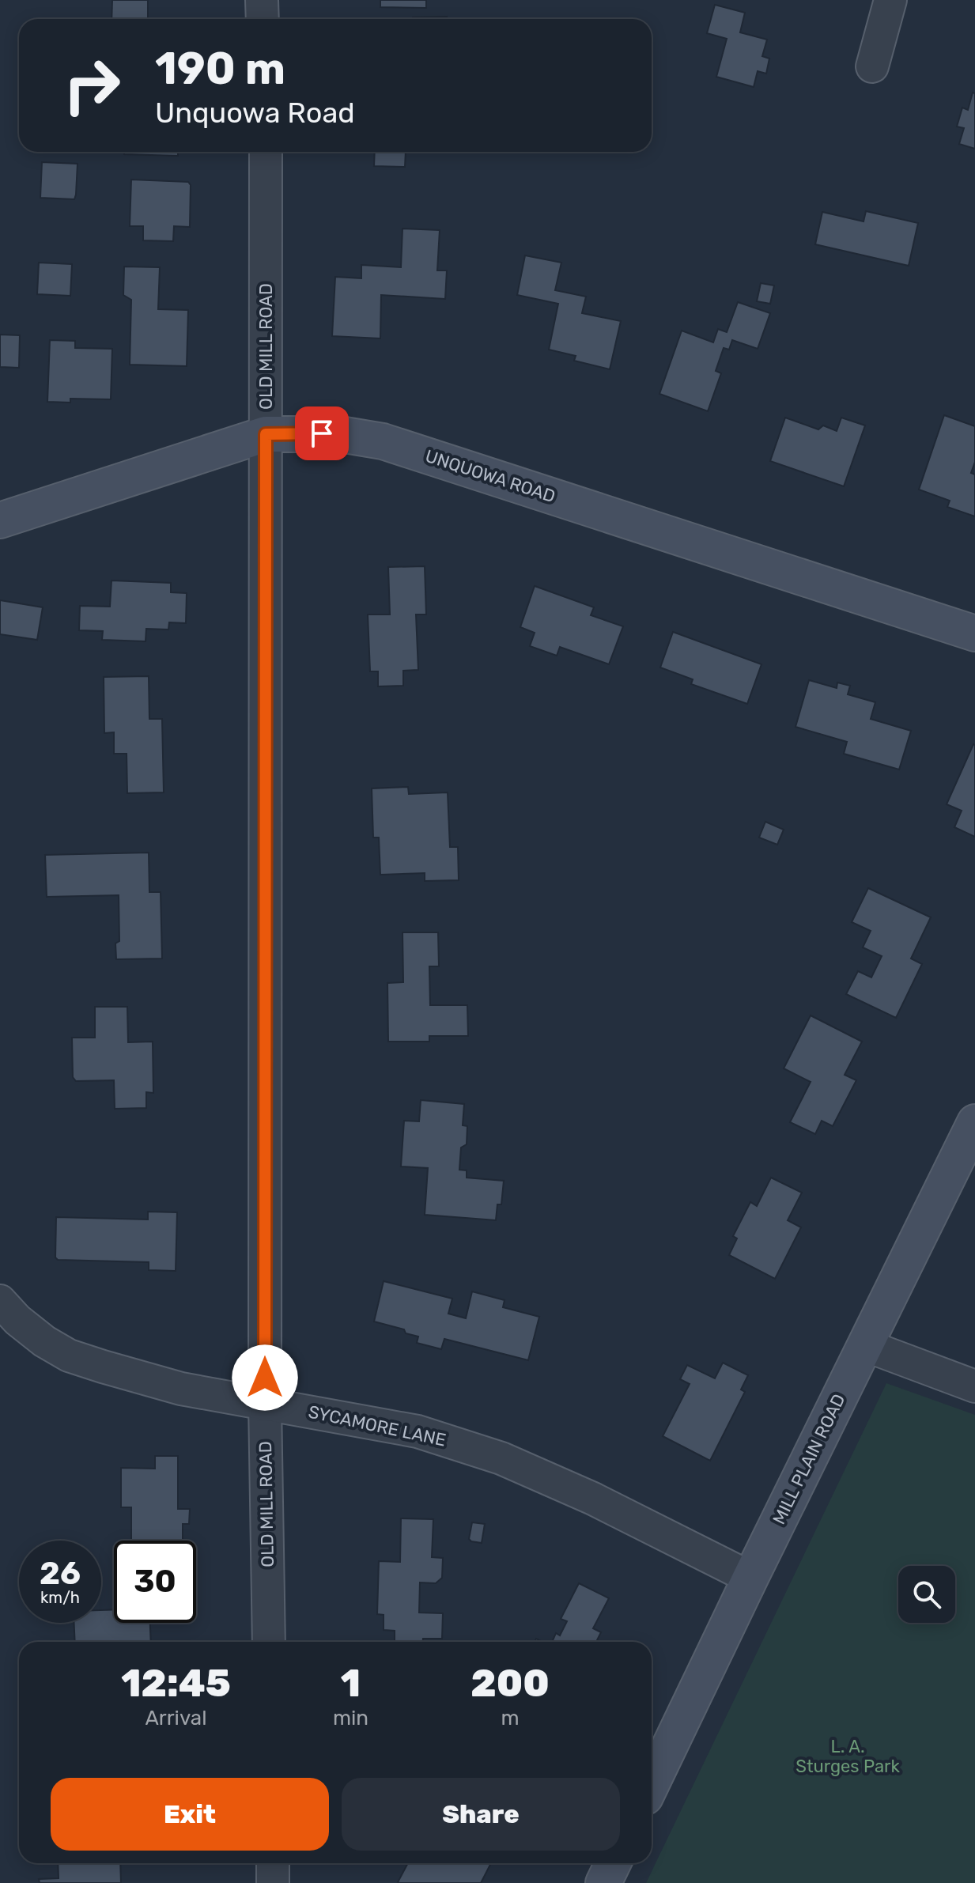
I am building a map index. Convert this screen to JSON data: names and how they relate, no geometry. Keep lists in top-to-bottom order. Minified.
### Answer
{"streets":{"street":["OLD MILL ROAD","UNQUOWA ROAD","SYCAMORE LANE","MILL PLAIN ROAD"]},"crossings":[["OLD MILL ROAD","UNQUOWA ROAD"],["OLD MILL ROAD","SYCAMORE LANE"],["SYCAMORE LANE","MILL PLAIN ROAD"]],"parks":["L. A. Sturges Park"],"page":{"turn":["190 m","Unquowa Road"],"speed":"26 km/h","limit":"30","eta":["12:45","Arrival","1","min","200","m"],"buttons":["Exit","Share"]}}
